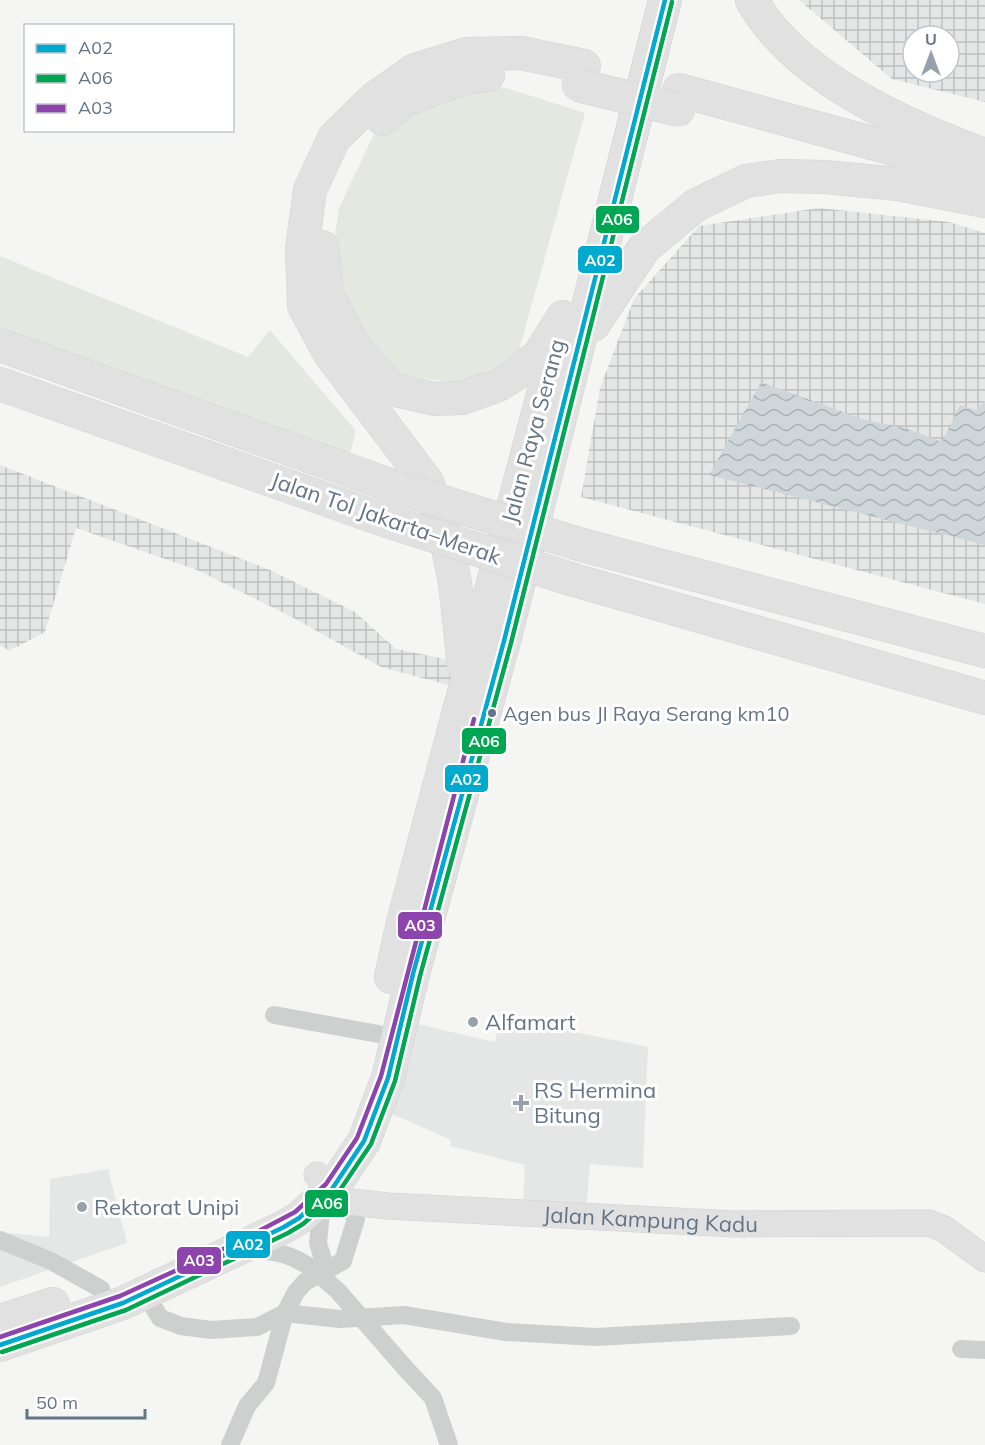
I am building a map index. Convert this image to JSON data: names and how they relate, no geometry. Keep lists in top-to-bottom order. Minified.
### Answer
{"streets":{"highway":["Jalan Raya Serang","Jalan Tol Jakarta–Merak"],"street":["Jalan Kampung Kadu"]},"crossings":[["Jalan Raya Serang","Jalan Kampung Kadu"]],"places":{"other":["Agen bus Jl Raya Serang km10","Alfamart","Rektorat Unipi"],"health":["RS Hermina Bitung"]},"lines":["transit line A02","transit line A06","transit line A03"],"legend":["A02","A06","A03"],"scale_bar":"50 m","north":"top"}
